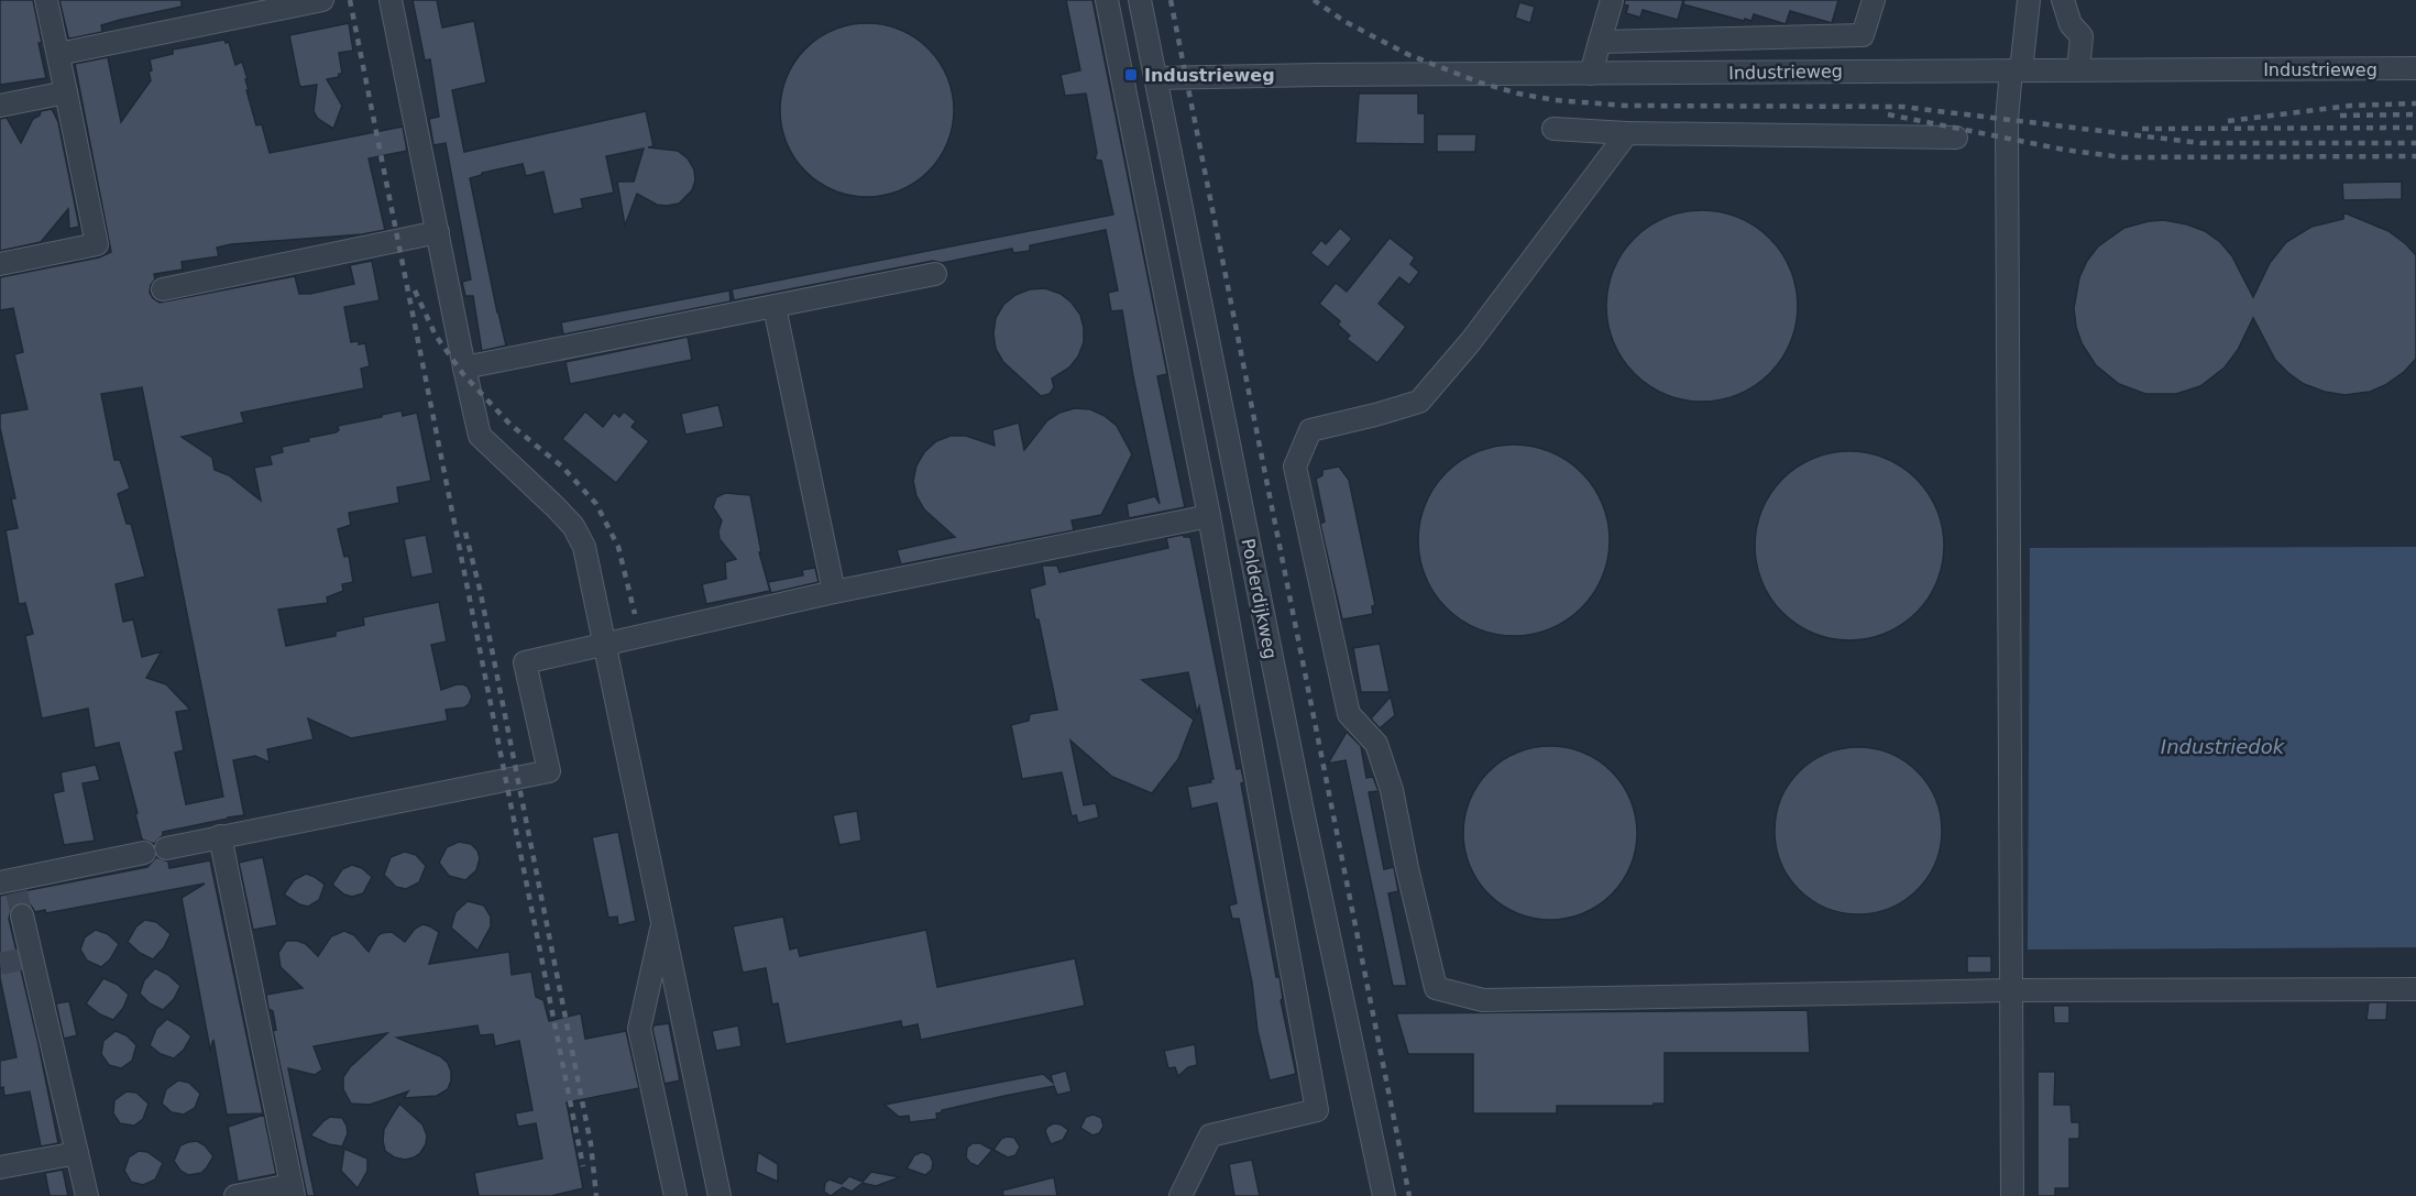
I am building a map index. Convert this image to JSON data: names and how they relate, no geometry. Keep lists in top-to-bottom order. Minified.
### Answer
{"streets":{"street":["Industrieweg","Polderdijkweg"]},"crossings":[["Industrieweg","Polderdijkweg"]],"water":["Industriedok"],"places":{"transit":["Industrieweg"]}}
